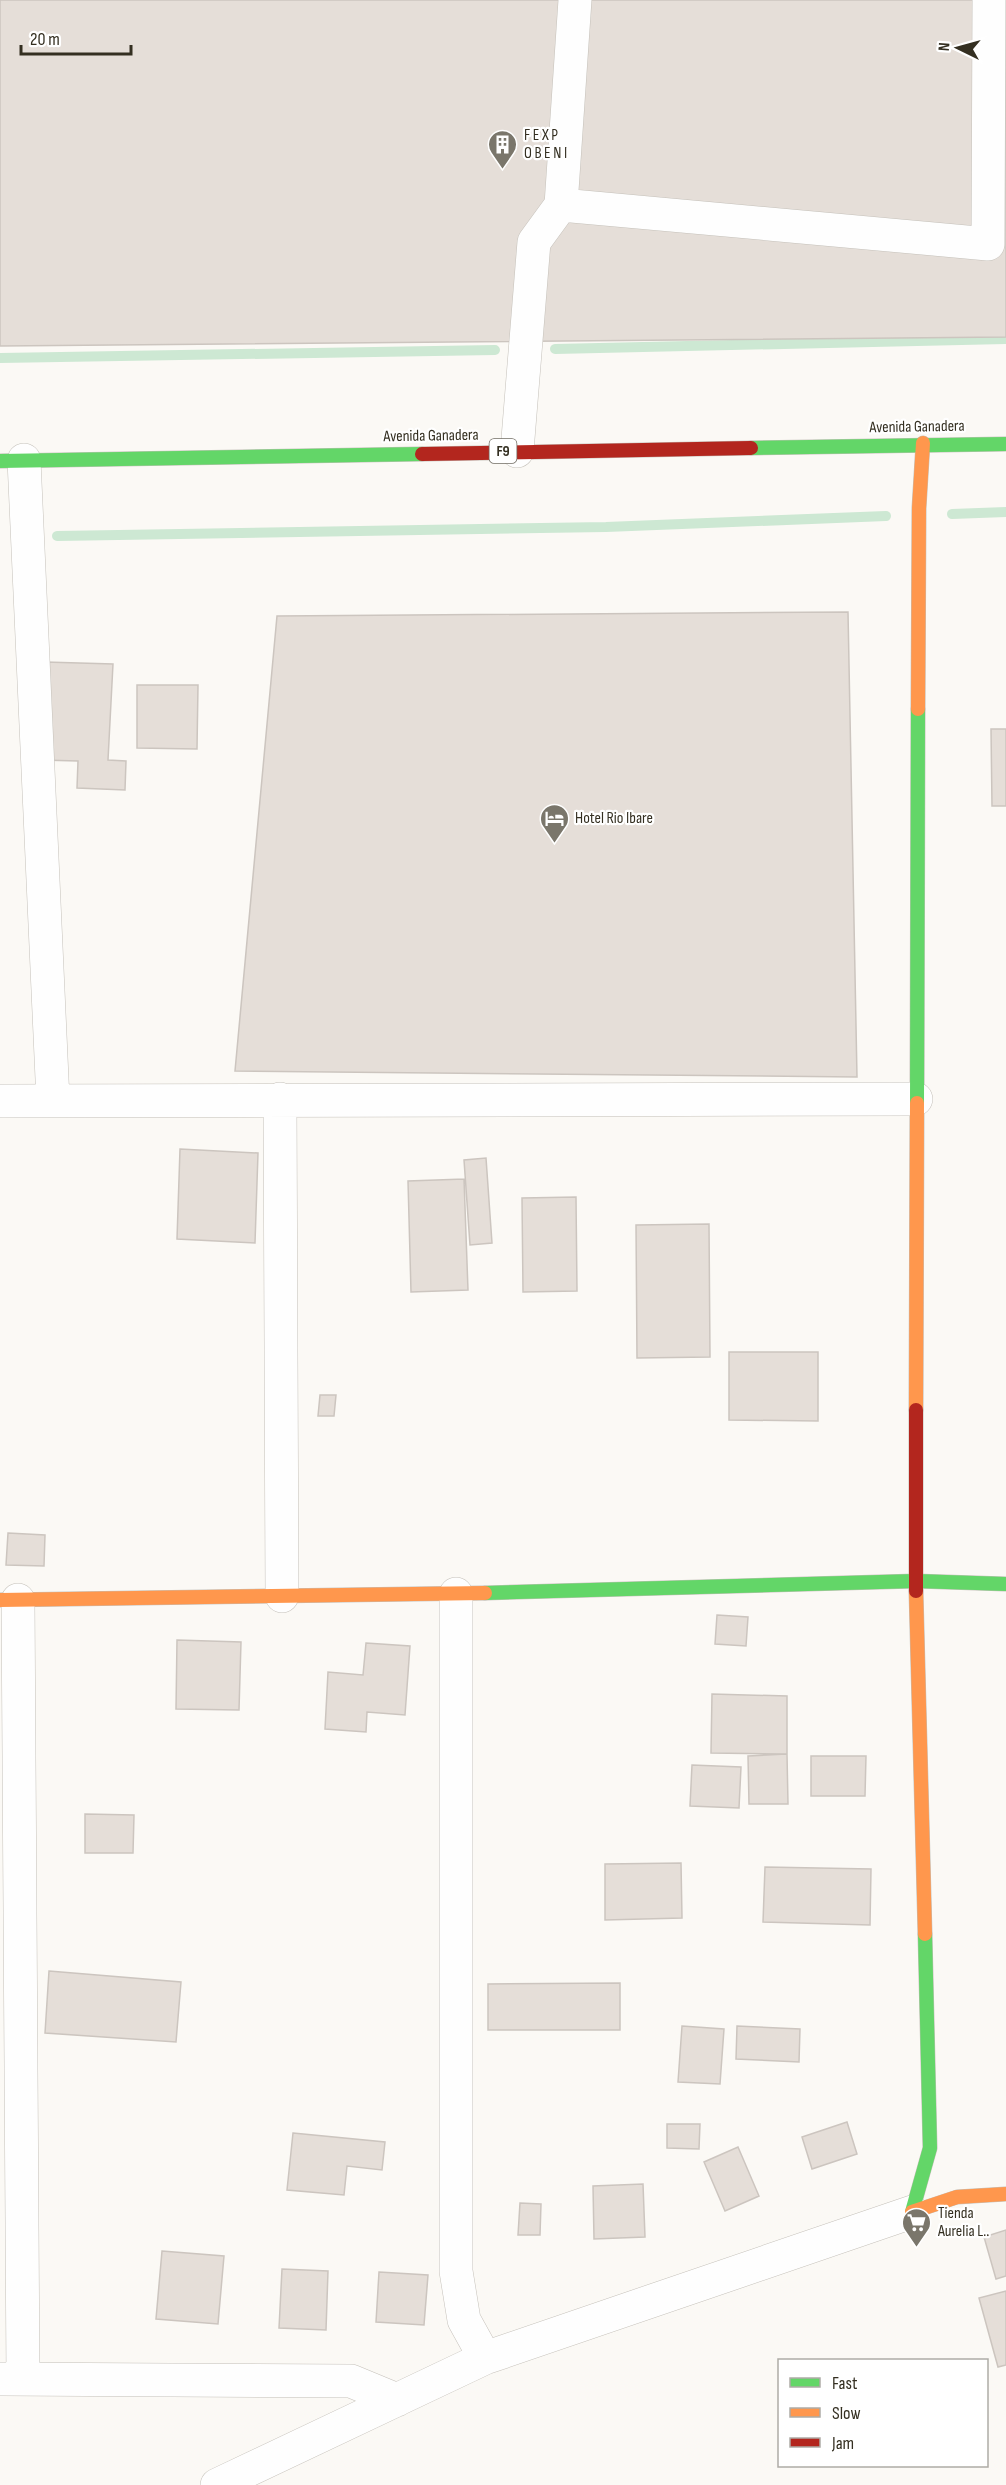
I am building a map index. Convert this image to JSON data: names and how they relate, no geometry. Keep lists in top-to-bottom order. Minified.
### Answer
{"streets":{"main road":["Avenida Ganadera","F9"]},"places":{"building":["F E X P O B E N I"],"hotel":["Hotel Rio Ibare"],"supermarket":["Tienda Aurelia L.."]},"legend":["Fast","Slow","Jam"],"scale_bar":"20 m","north":"left"}
